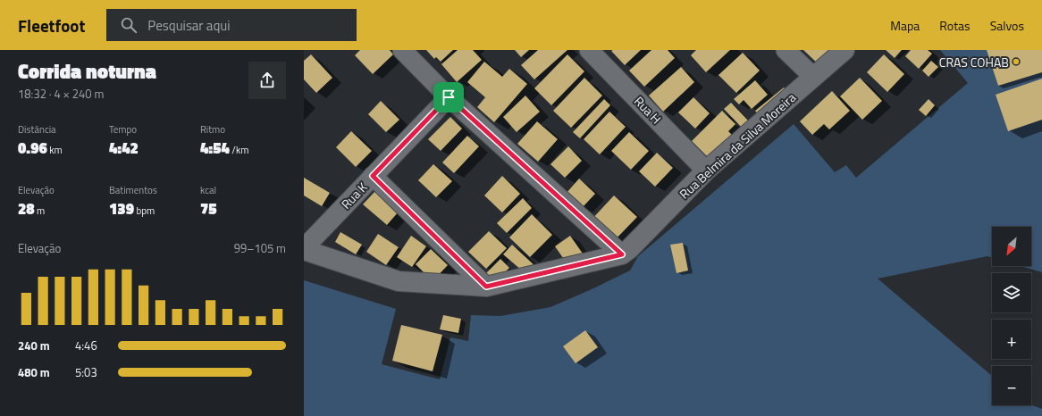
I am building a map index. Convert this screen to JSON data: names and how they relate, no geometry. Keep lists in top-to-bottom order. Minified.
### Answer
{"streets":{"main road":["Rua Belmira da Silva Moreira"],"street":["Rua H","Rua K"]},"crossings":[["Rua H","Rua Belmira da Silva Moreira"],["Rua Belmira da Silva Moreira","Rua K"]],"places":["CRAS COHAB"],"north":"bottom left","page":{"header":"Fleetfoot","search":"Pesquisar aqui","nav":["Mapa","Rotas","Salvos"],"heading":["Corrida noturna","18:32 · 4 × 240 m"],"stats":[["Distância","0.96 km"],["Tempo","4:42"],["Ritmo","4:54 /km"],["Elevação","28 m"],["Batimentos","139 bpm"],["kcal","75"]],"map_buttons":["+","−"],"chart":["Elevação","99–105 m"],"list":[{"name":"240 m","note":"4:46"},{"name":"480 m","note":"5:03"}]}}
